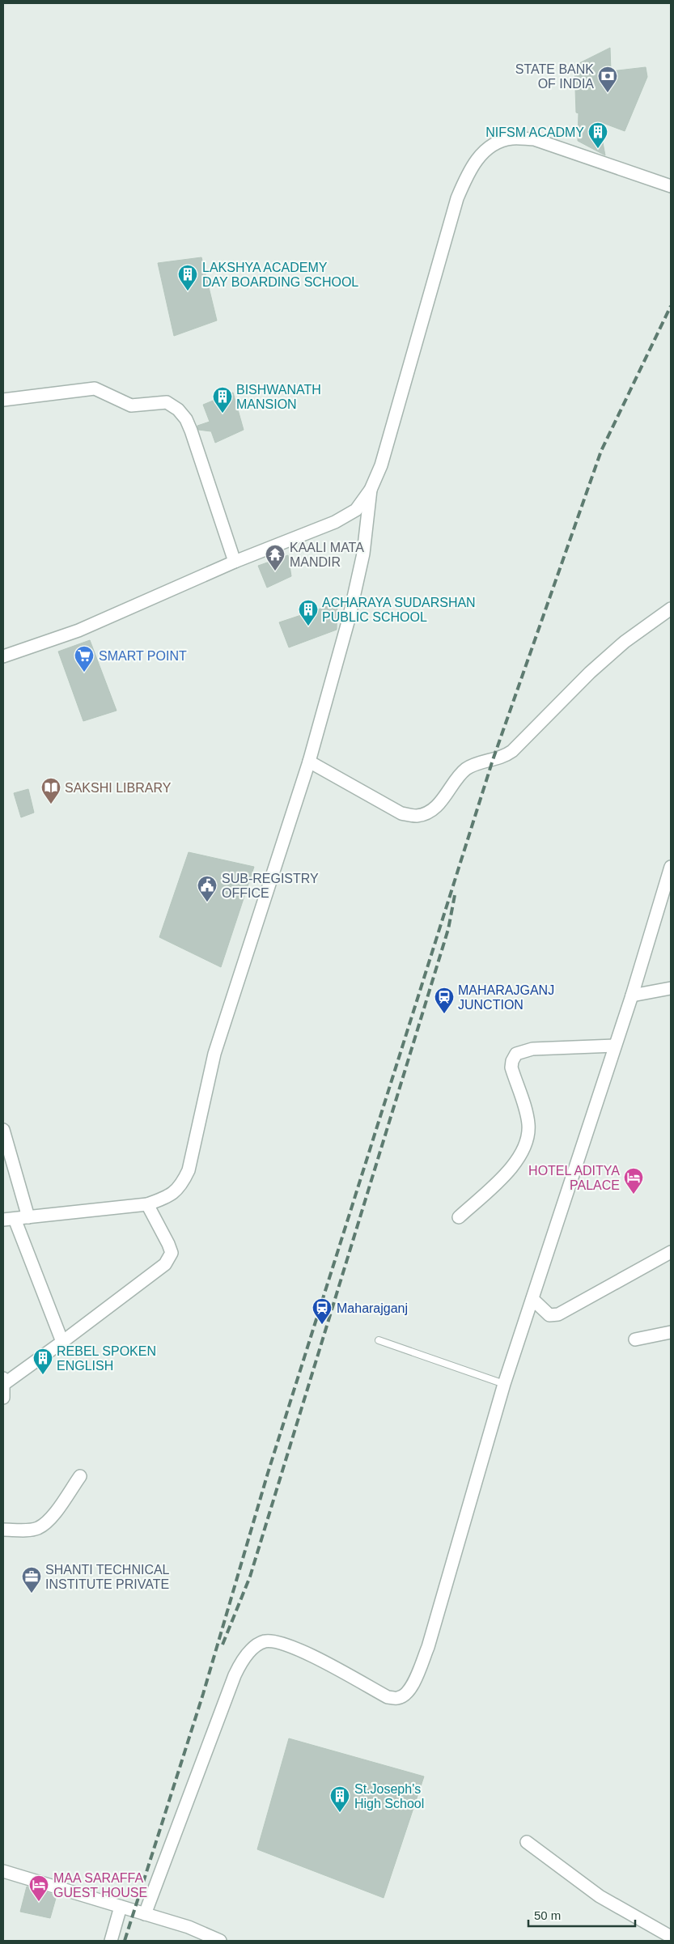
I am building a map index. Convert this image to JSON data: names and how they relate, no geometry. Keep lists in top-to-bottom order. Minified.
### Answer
{"places":{"bank":["STATE BANK OF INDIA"],"building":["NIFSM ACADMY","LAKSHYA ACADEMY DAY BOARDING SCHOOL","BISHWANATH MANSION","ACHARAYA SUDARSHAN PUBLIC SCHOOL","REBEL SPOKEN ENGLISH","St.Joseph's High School"],"temple":["KAALI MATA MANDIR"],"supermarket":["SMART POINT"],"library":["SAKSHI LIBRARY"],"public building":["SUB-REGISTRY OFFICE"],"station":["MAHARAJGANJ JUNCTION","Maharajganj"],"hotel":["HOTEL ADITYA PALACE","MAA SARAFFA GUEST HOUSE"],"office":["SHANTI TECHNICAL INSTITUTE PRIVATE"]},"scale_bar":"50 m"}
